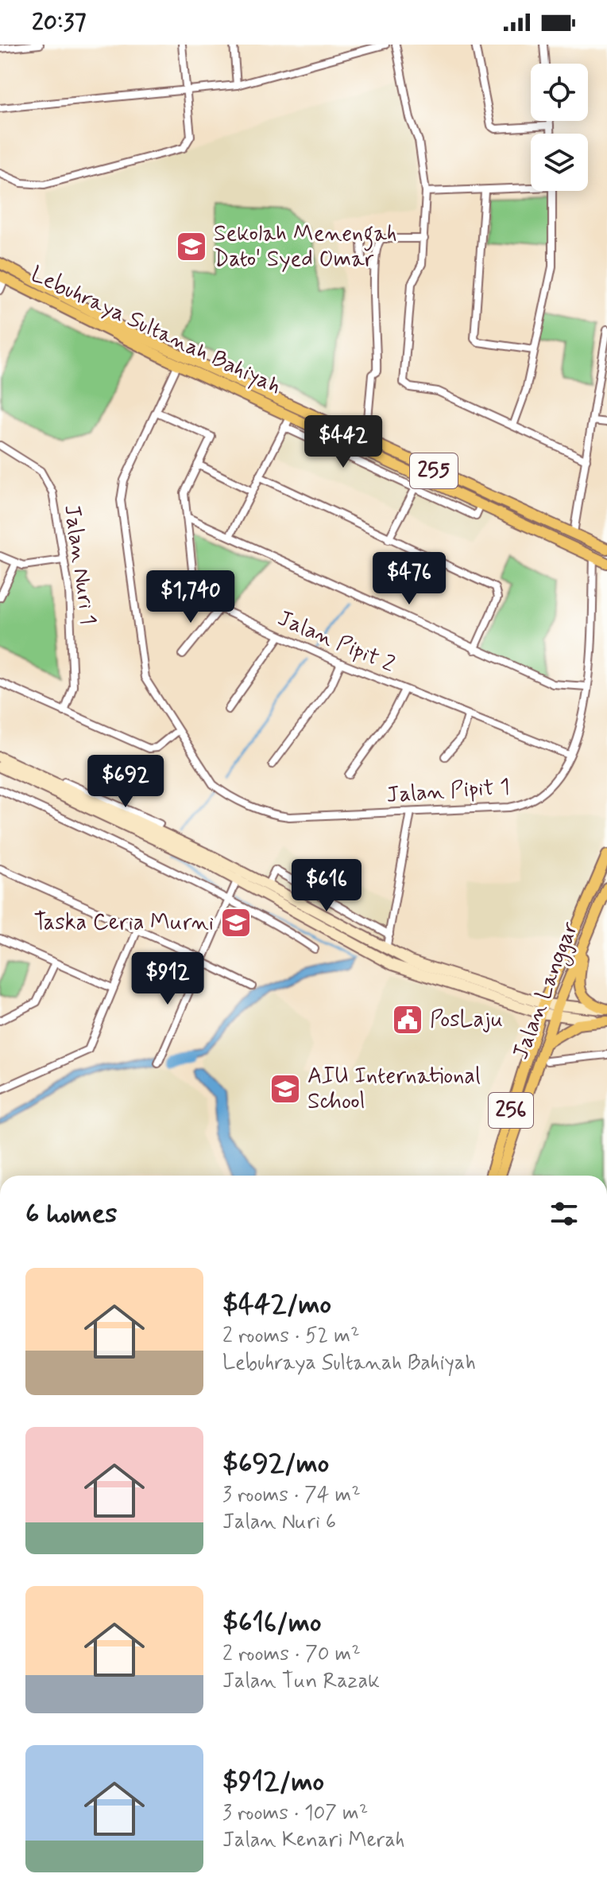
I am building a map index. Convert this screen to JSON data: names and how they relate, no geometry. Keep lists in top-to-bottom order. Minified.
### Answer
{"streets":{"main road":["Lebuhraya Sultanah Bahiyah","255","Jalan Langgar","256"],"street":["Jalan Nuri 1","Jalan Pipit 2","Jalan Pipit 1"]},"crossings":[["Lebuhraya Sultanah Bahiyah","Jalan Pipit 1"],["Jalan Pipit 2","Jalan Pipit 1"]],"places":{"school or university":["Sekolah Menengah Dato' Syed Omar","Taska Ceria Murni","AIU International School"],"public building":["PosLaju"]},"page":{"status":"20:37","price":["$442","$476","$1,740","$692","$616","$912"],"heading":"6 homes","list":[{"name":"$442/mo","note":"2 rooms · 52 m² · Lebuhraya Sultanah Bahiyah"},{"name":"$692/mo","note":"3 rooms · 74 m² · Jalan Nuri 6"},{"name":"$616/mo","note":"2 rooms · 70 m² · Jalan Tun Razak"},{"name":"$912/mo","note":"3 rooms · 107 m² · Jalan Kenari Merah"}]}}
